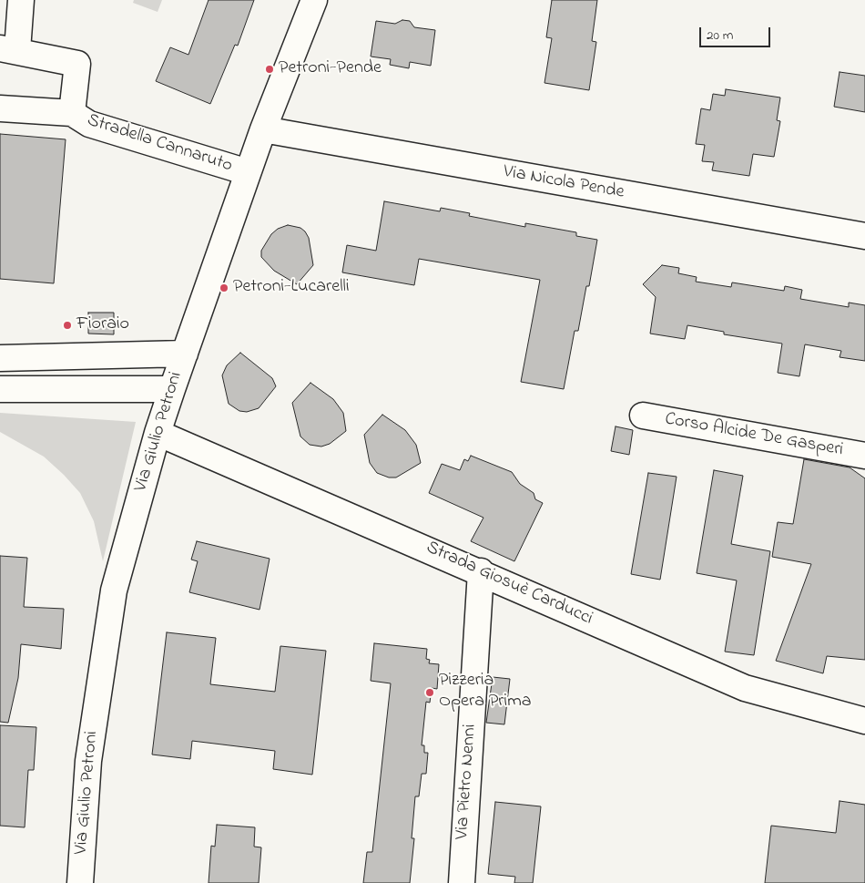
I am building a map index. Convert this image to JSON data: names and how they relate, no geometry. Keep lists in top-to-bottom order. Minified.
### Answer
{"streets":{"street":["Stradella Cannaruto","Via Nicola Pende","Via Giulio Petroni","Corso Alcide De Gasperi","Strada Giosuè Carducci","Via Pietro Nenni"]},"crossings":[["Stradella Cannaruto","Via Giulio Petroni"],["Via Nicola Pende","Via Giulio Petroni"],["Via Giulio Petroni","Strada Giosuè Carducci"],["Strada Giosuè Carducci","Via Pietro Nenni"]],"places":["Petroni-Pende","Petroni-Lucarelli","Fioraio","Pizzeria Opera Prima"],"scale_bar":"20 m"}
